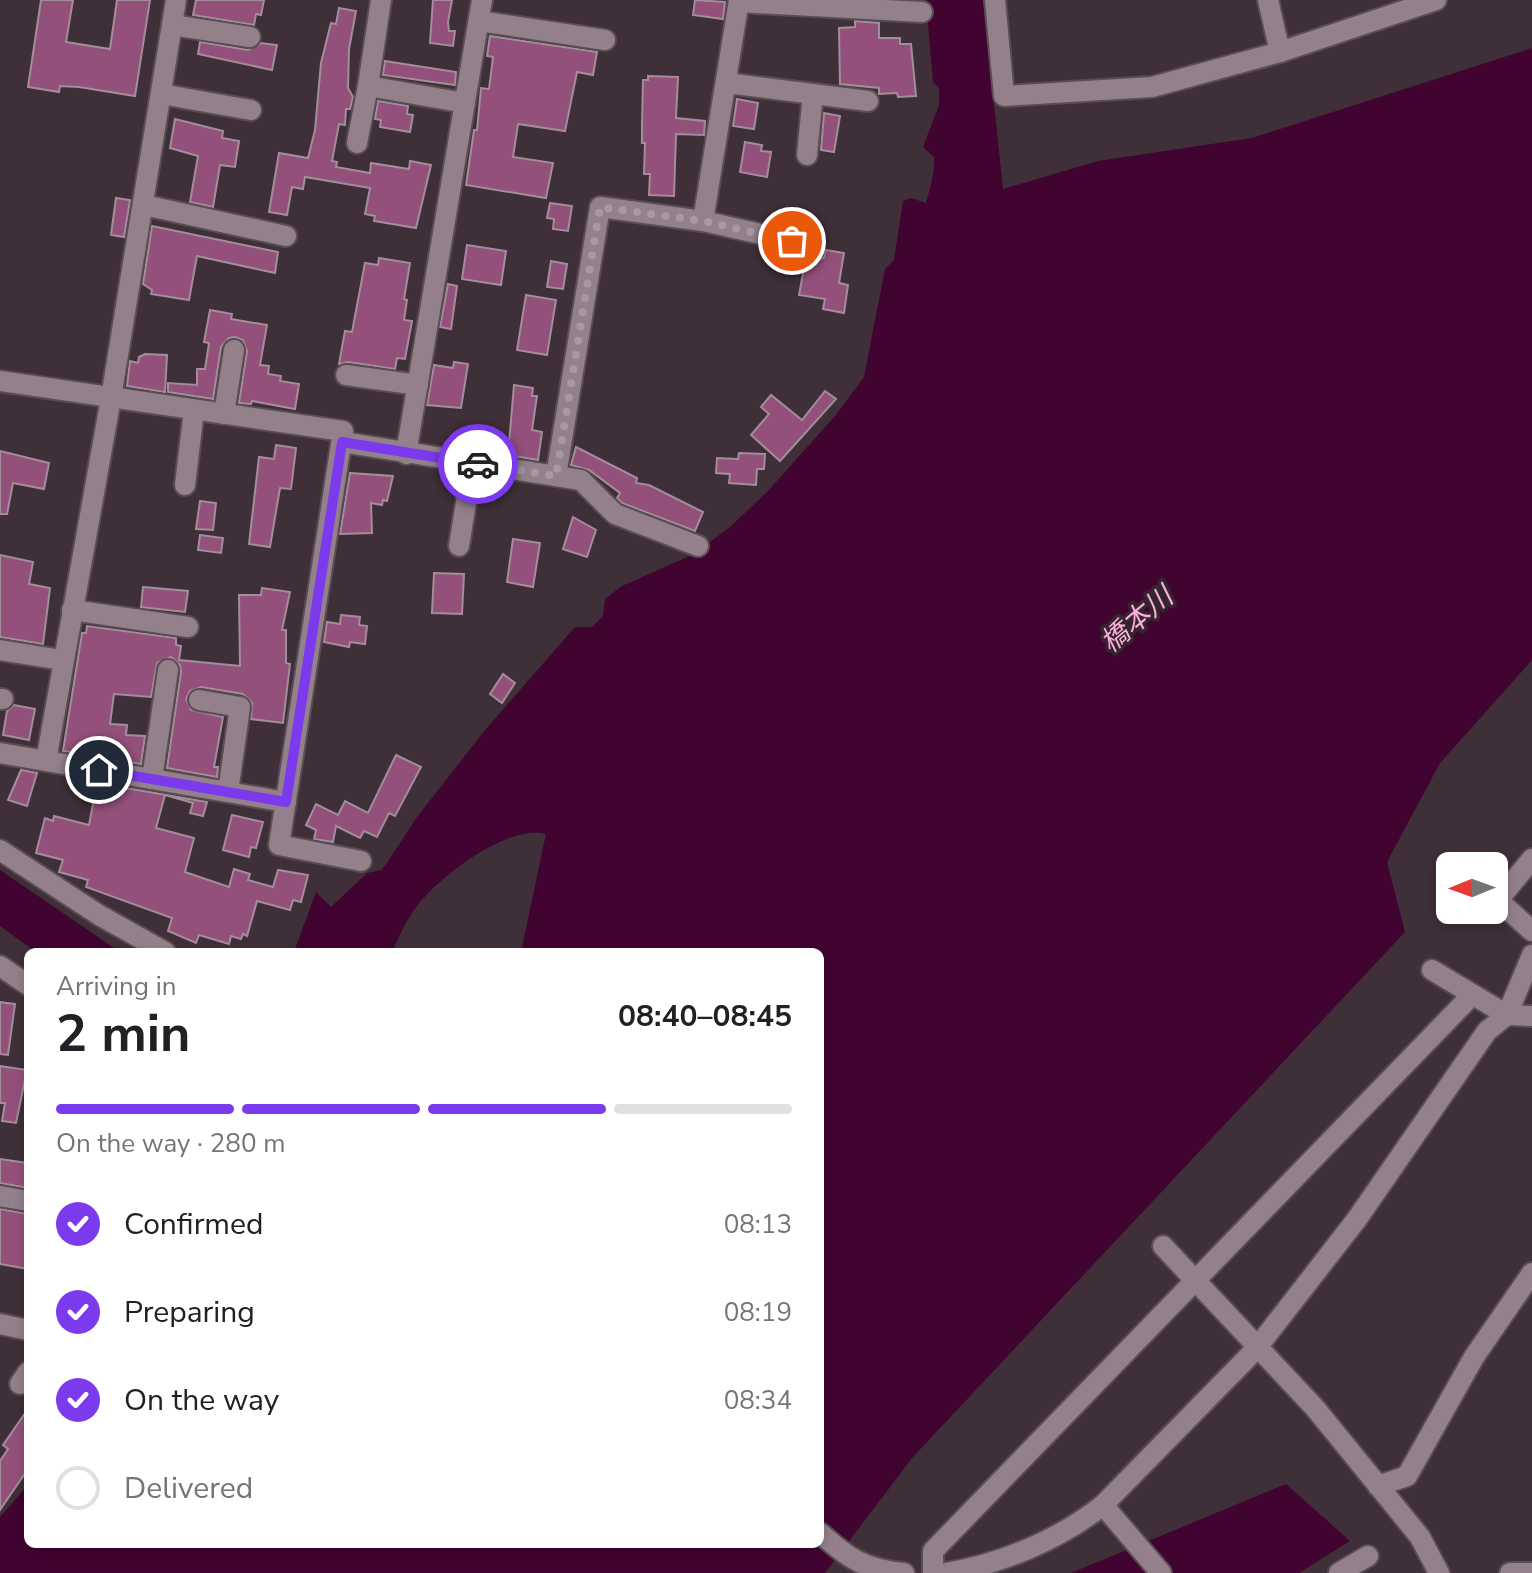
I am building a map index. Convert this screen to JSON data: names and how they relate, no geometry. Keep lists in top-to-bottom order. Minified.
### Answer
{"water":["橋本川"],"north":"left","page":{"heading":["2 min","Arriving in","08:40–08:45"],"bar":"On the way · 280 m","list":[["Confirmed","08:13"],["Preparing","08:19"],["On the way","08:34"],"Delivered"]}}
